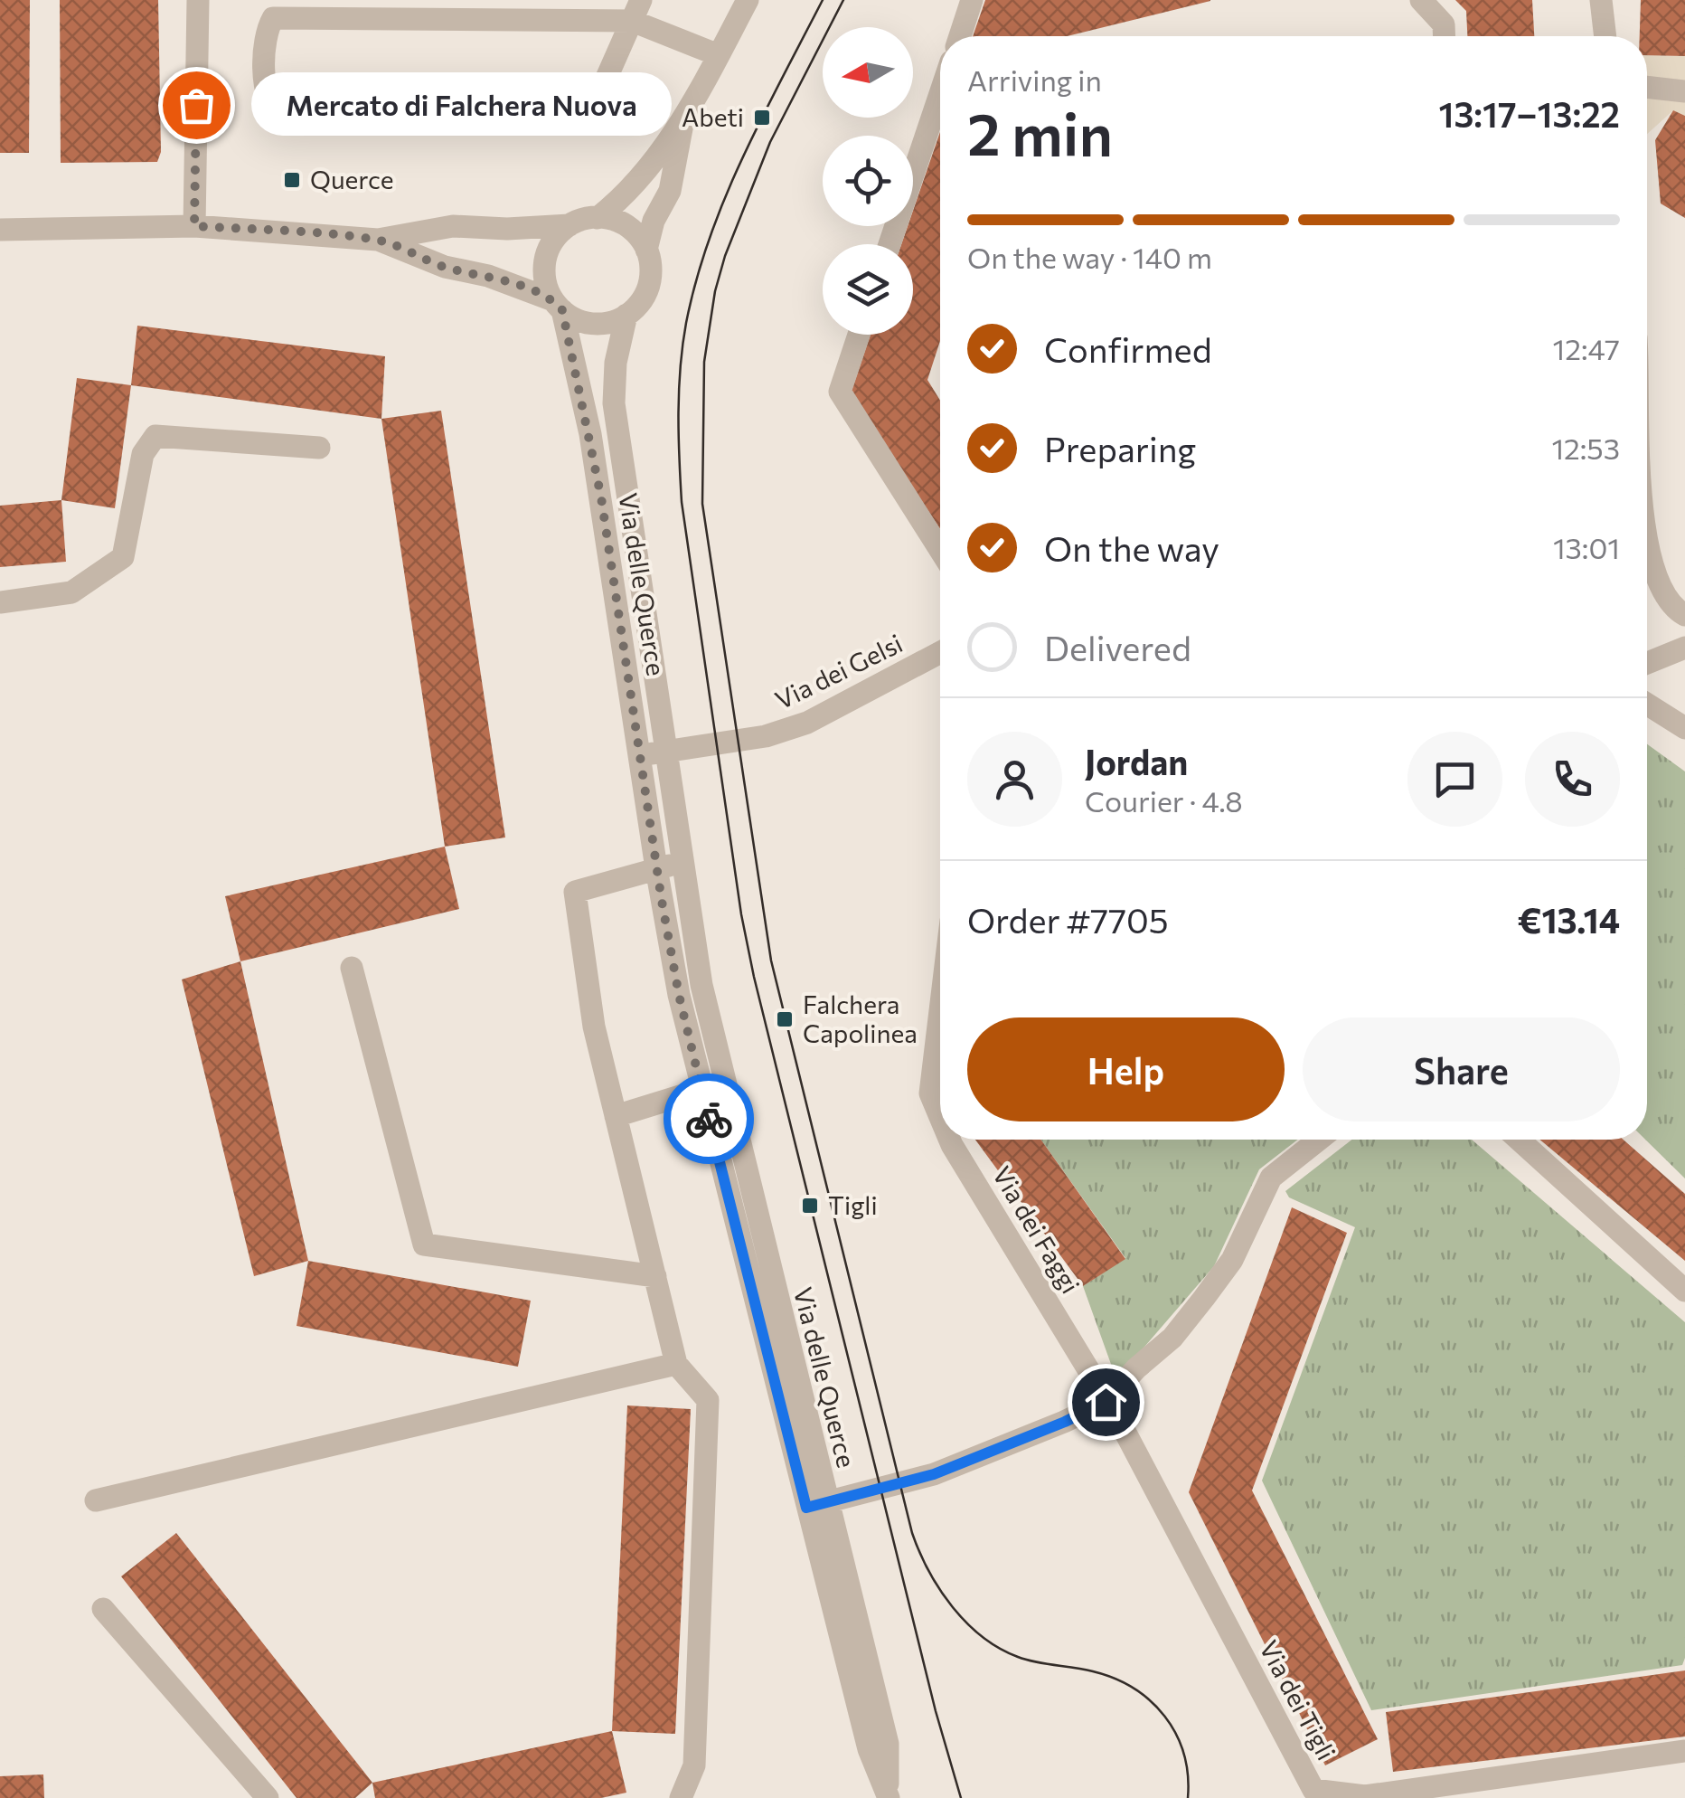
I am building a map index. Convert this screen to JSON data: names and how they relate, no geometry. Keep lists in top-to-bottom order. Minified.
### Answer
{"streets":{"street":["Via delle Querce","Via dei Gelsi","Via dei Faggi","Via dei Tigli"]},"crossings":[["Via delle Querce","Via dei Gelsi"],["Via dei Faggi","Via dei Tigli"]],"places":{"other":["Mercato di Falchera Nuova"],"transit":["Abeti","Querce","Falchera Capolinea","Tigli"]},"north":"left","page":{"heading":["2 min","Arriving in","13:17–13:22"],"panel":["Jordan","Courier · 4.8","Order #7705","€13.14"],"bubble":"Mercato di Falchera Nuova","bar":"On the way · 140 m","list":[["Confirmed","12:47"],["Preparing","12:53"],["On the way","13:01"],"Delivered"],"buttons":["Help","Share"]}}
